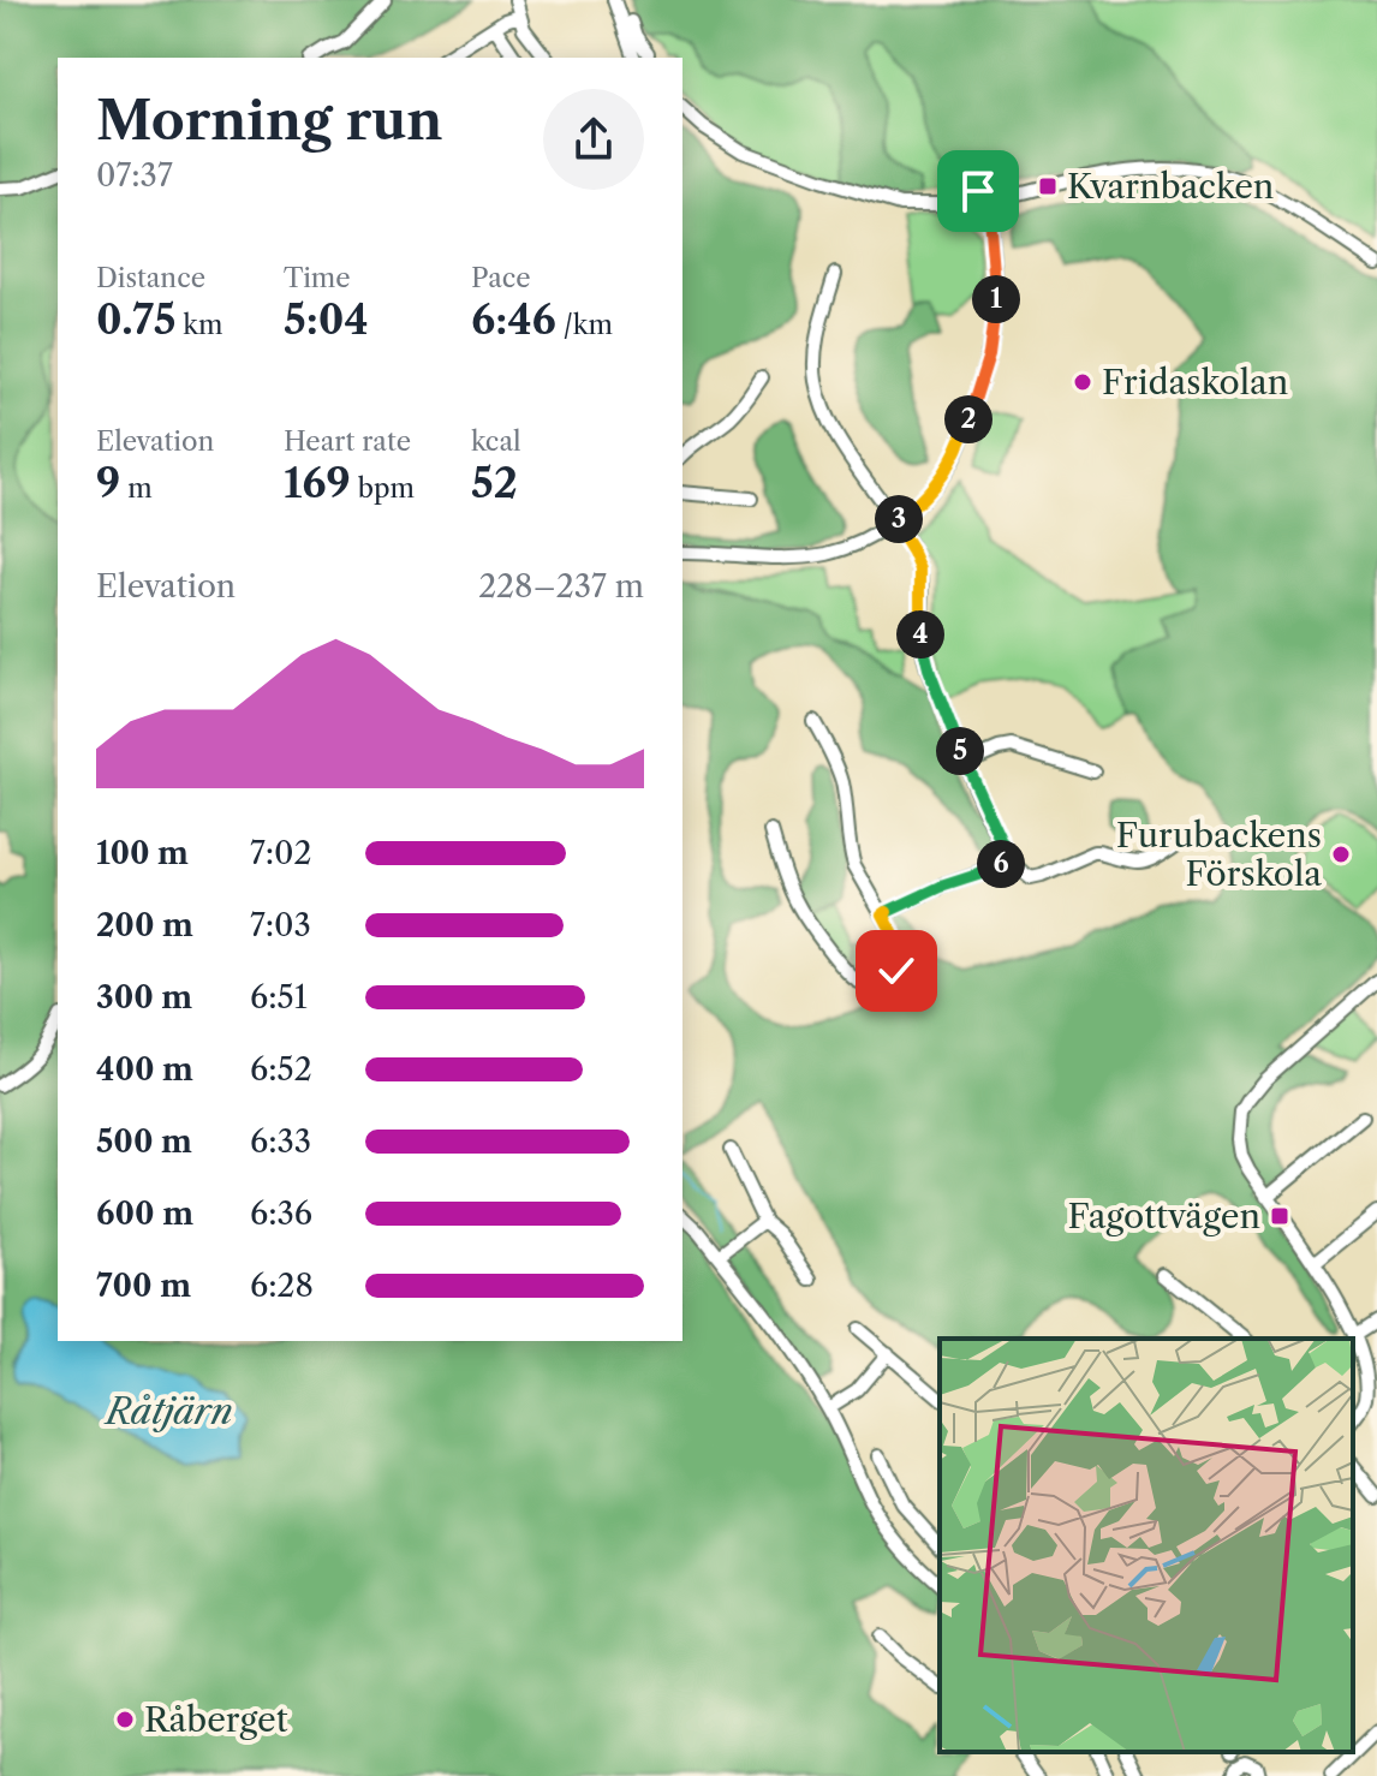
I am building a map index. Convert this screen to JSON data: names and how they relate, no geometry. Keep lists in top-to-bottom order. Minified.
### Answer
{"water":["Råtjärn"],"places":{"transit":["Kvarnbacken","Fagottvägen"],"other":["Fridaskolan","Furubackens Förskola","Råberget"]},"page":{"heading":["Morning run","07:37"],"stats":[["Distance","0.75 km"],["Time","5:04"],["Pace","6:46 /km"],["Elevation","9 m"],["Heart rate","169 bpm"],["kcal","52"]],"pins":["1","2","3","4","5","6"],"chart":["Elevation","228–237 m"],"list":[{"name":"100 m","note":"7:02"},{"name":"200 m","note":"7:03"},{"name":"300 m","note":"6:51"},{"name":"400 m","note":"6:52"},{"name":"500 m","note":"6:33"},{"name":"600 m","note":"6:36"},{"name":"700 m","note":"6:28"}]}}
